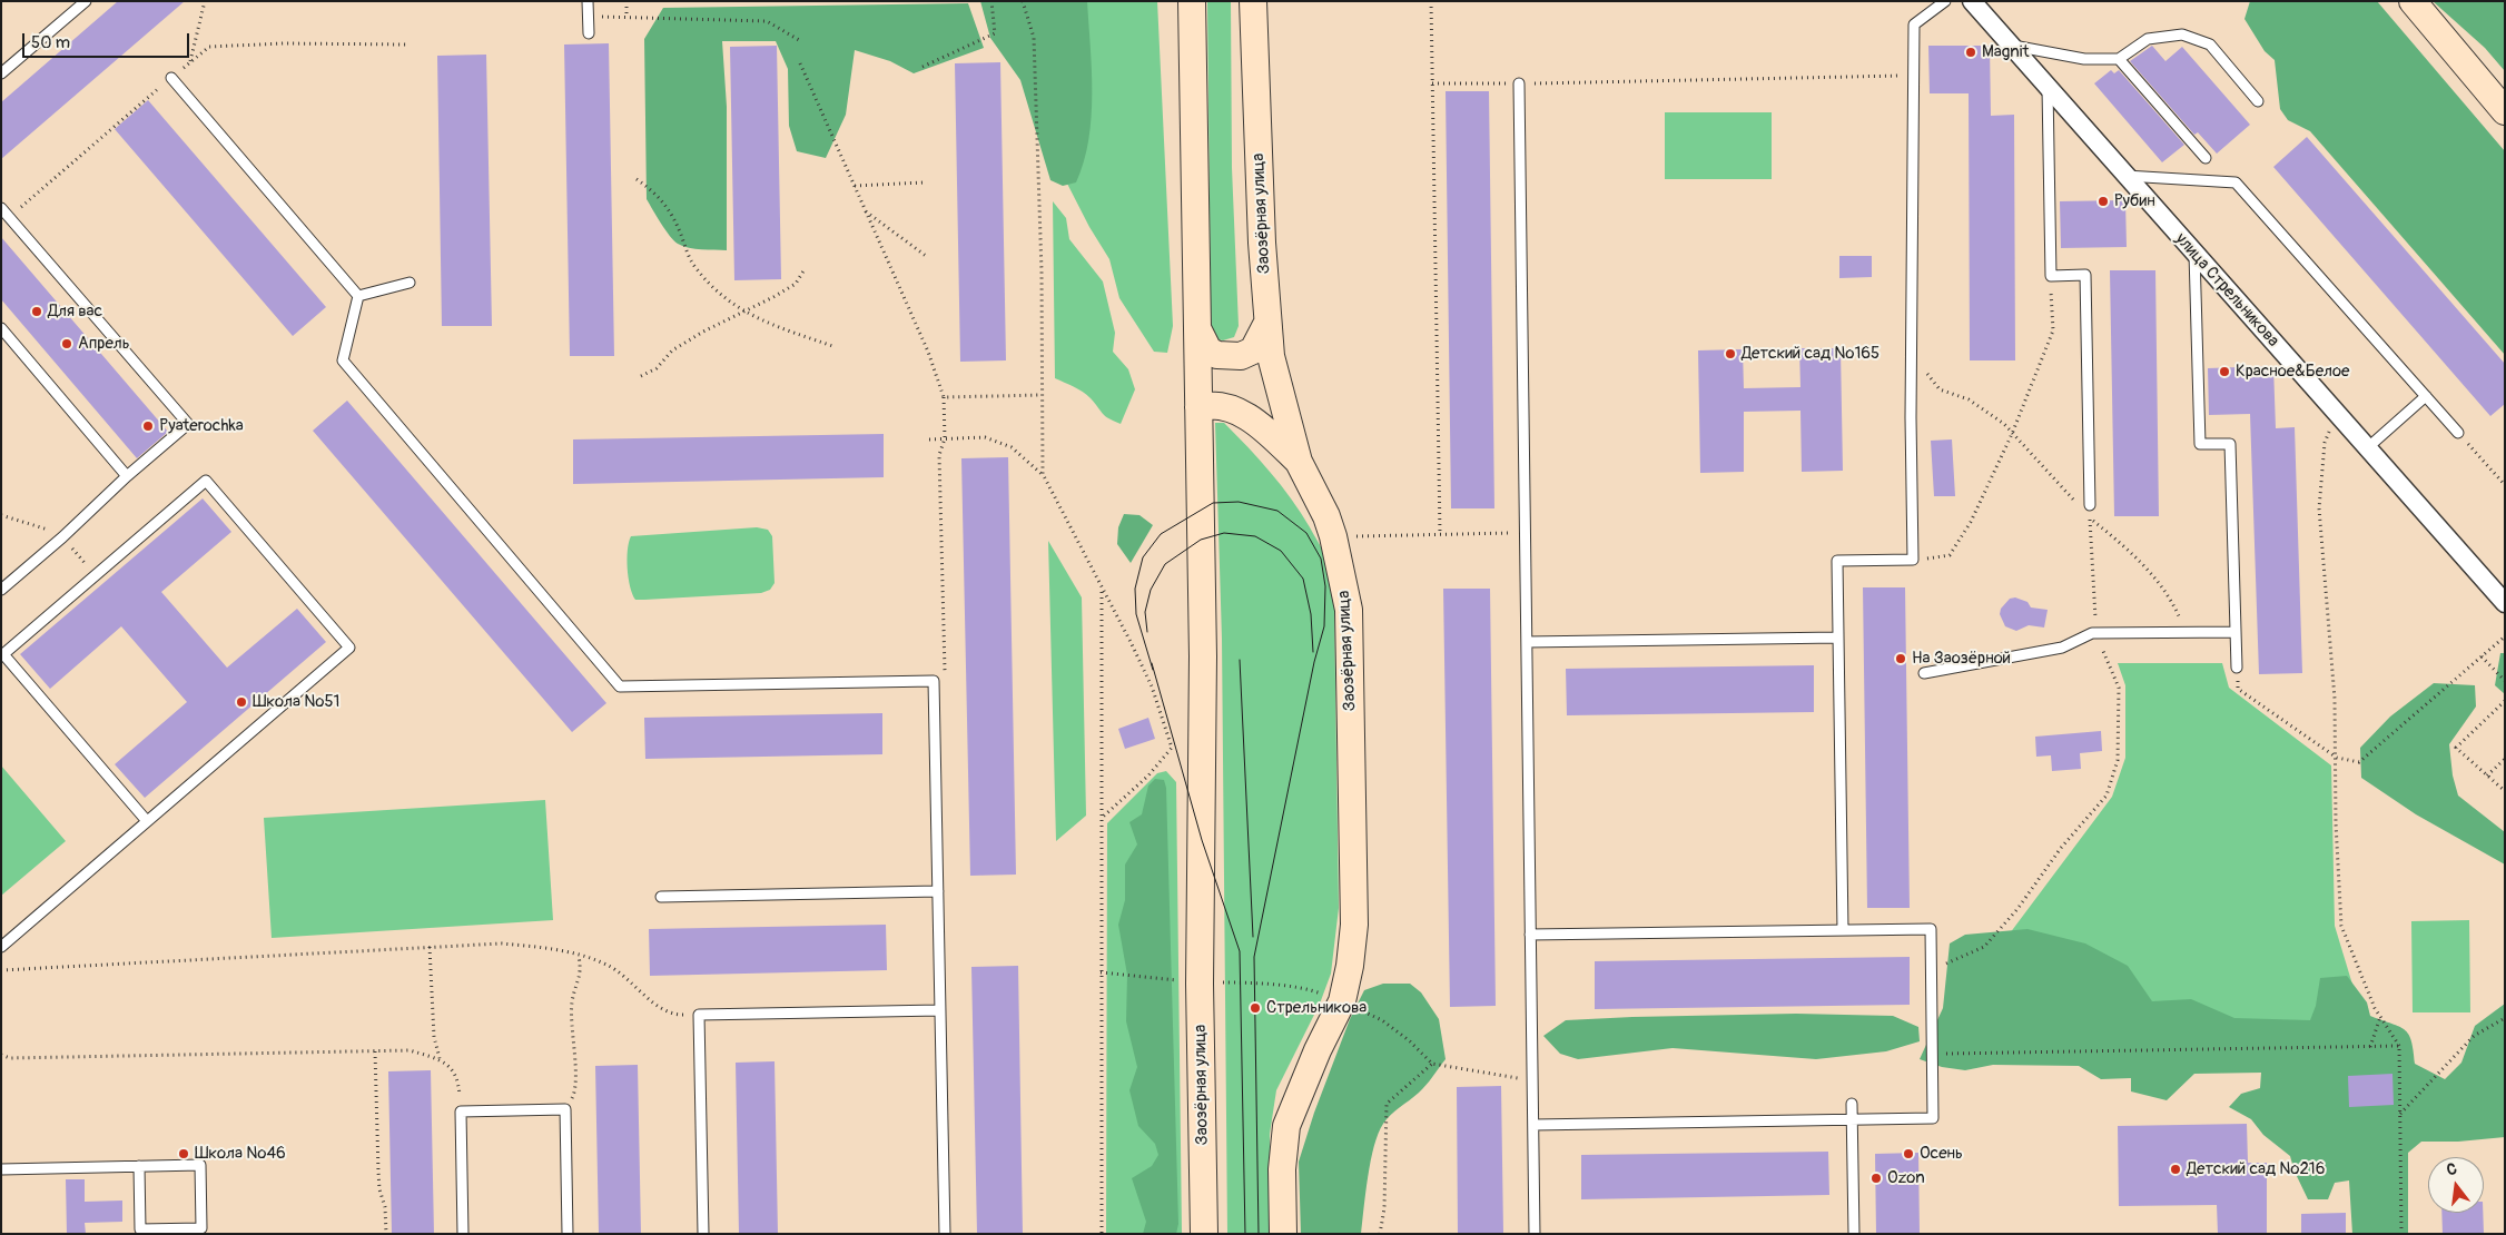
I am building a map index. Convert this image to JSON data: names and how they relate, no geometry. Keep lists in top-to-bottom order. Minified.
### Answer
{"streets":{"main road":["Заозёрная улица"],"street":["улица Стрельникова"]},"places":["Magnit","Рубин","Для вас","Апрель","Детский сад №165","Красное&Белое","Pyaterochka","На Заозёрной","Школа №51","Стрельникова","Школа №46","Осень","Детский сад №216","Ozon"],"scale_bar":"50 m","north":"top"}
